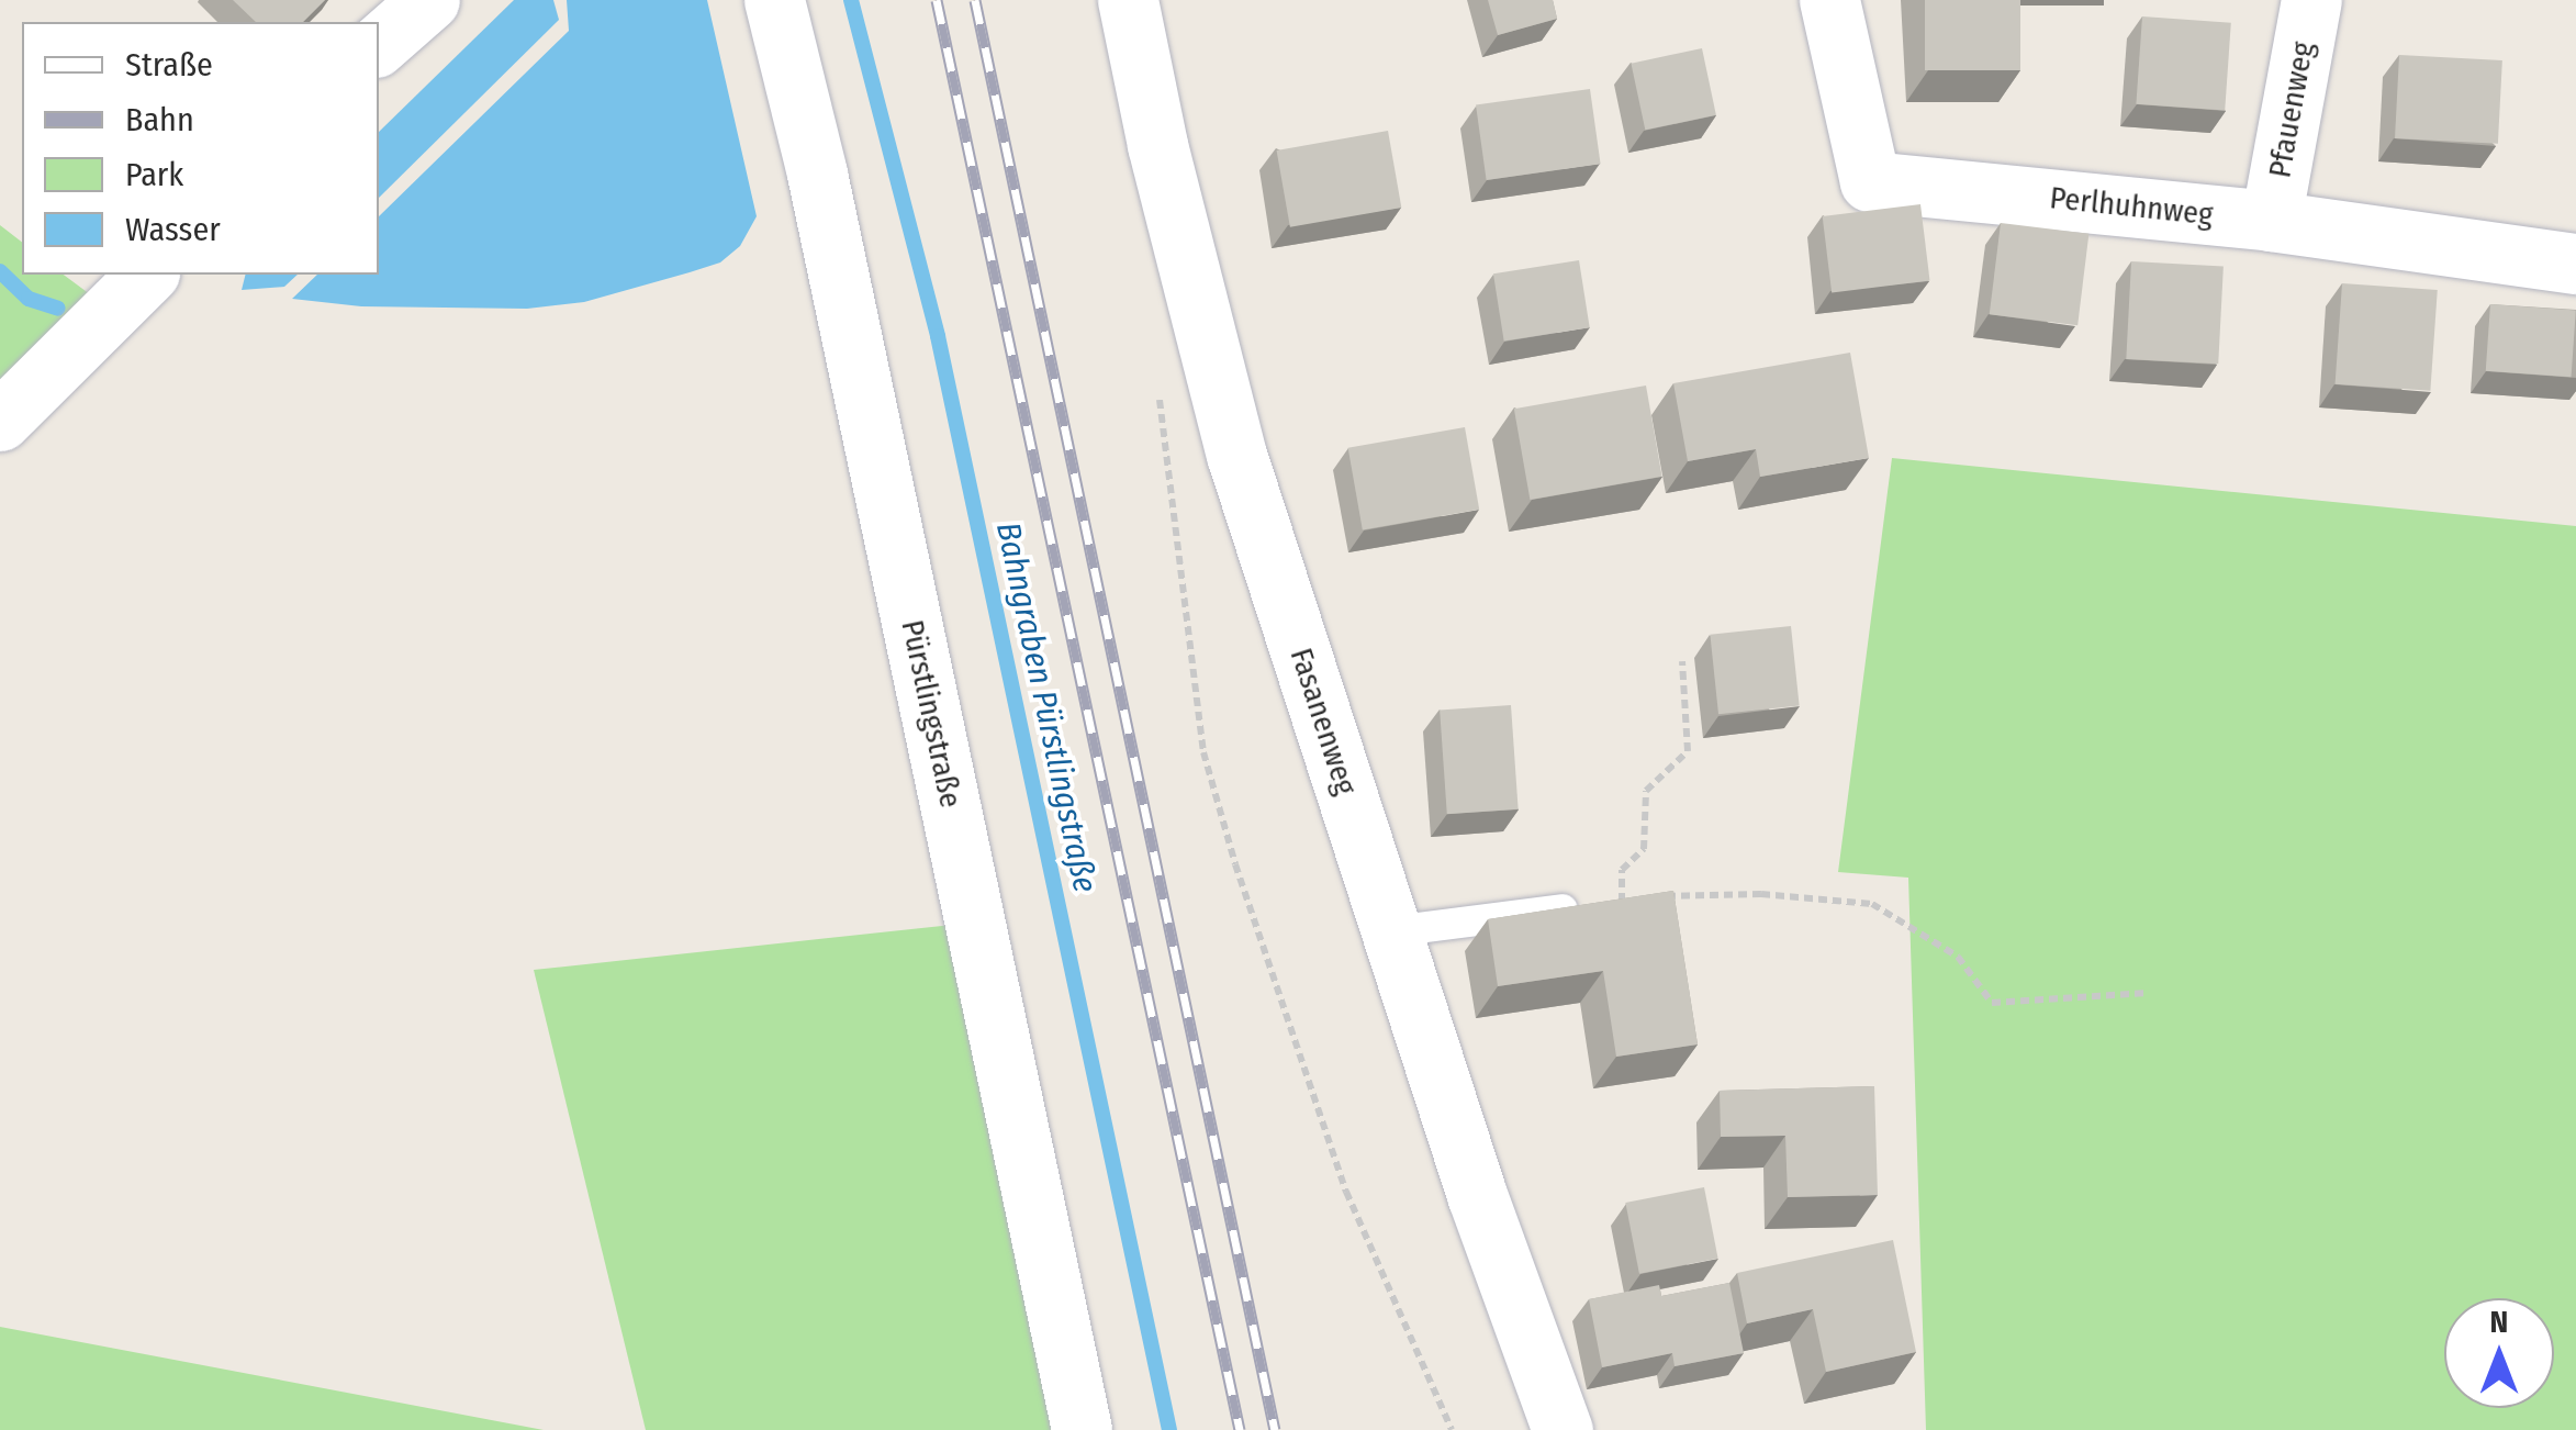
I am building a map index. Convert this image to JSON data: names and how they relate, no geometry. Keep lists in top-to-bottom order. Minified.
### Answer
{"streets":{"street":["Pfauenweg","Perlhuhnweg","Pürstlingstraße","Fasanenweg"]},"crossings":[["Pfauenweg","Perlhuhnweg"]],"water":["Bahngraben Pürstlingstraße"],"legend":["Straße","Bahn","Park","Wasser"],"north":"top"}
